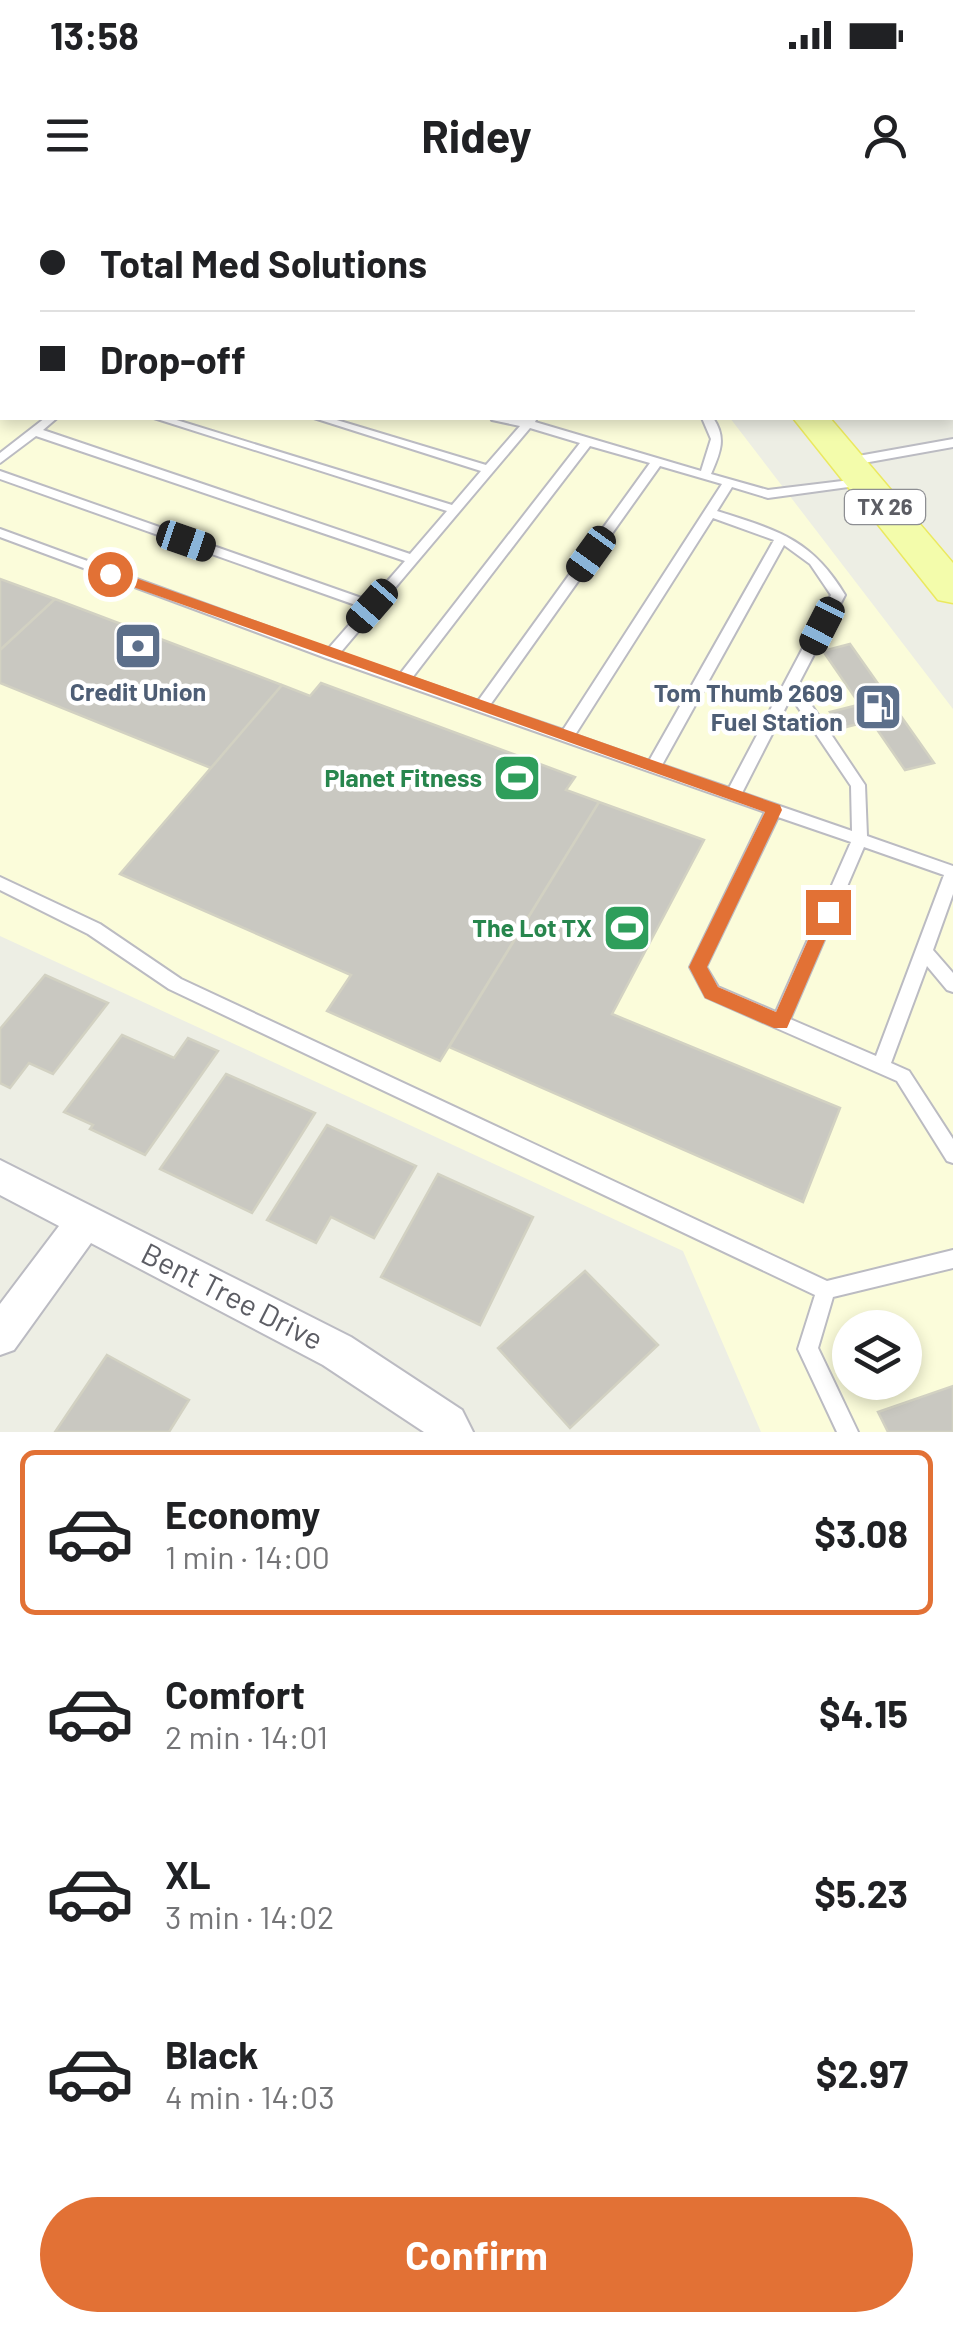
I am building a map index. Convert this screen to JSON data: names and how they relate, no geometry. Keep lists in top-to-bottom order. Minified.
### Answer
{"streets":{"main road":["TX 26"],"street":["Bent Tree Drive"]},"places":{"bank":["Credit Union"],"fuel station":["Tom Thumb 2609 Fuel Station"],"sports":["Planet Fitness","The Lot TX"]},"page":{"status":"13:58","header":"Ridey","banner":["Total Med Solutions","Drop-off"],"list":[{"name":"Economy","note":"1 min · 14:00","value":"$3.08"},{"name":"Comfort","note":"2 min · 14:01","value":"$4.15"},{"name":"XL","note":"3 min · 14:02","value":"$5.23"},{"name":"Black","note":"4 min · 14:03","value":"$2.97"}],"buttons":"Confirm"}}
